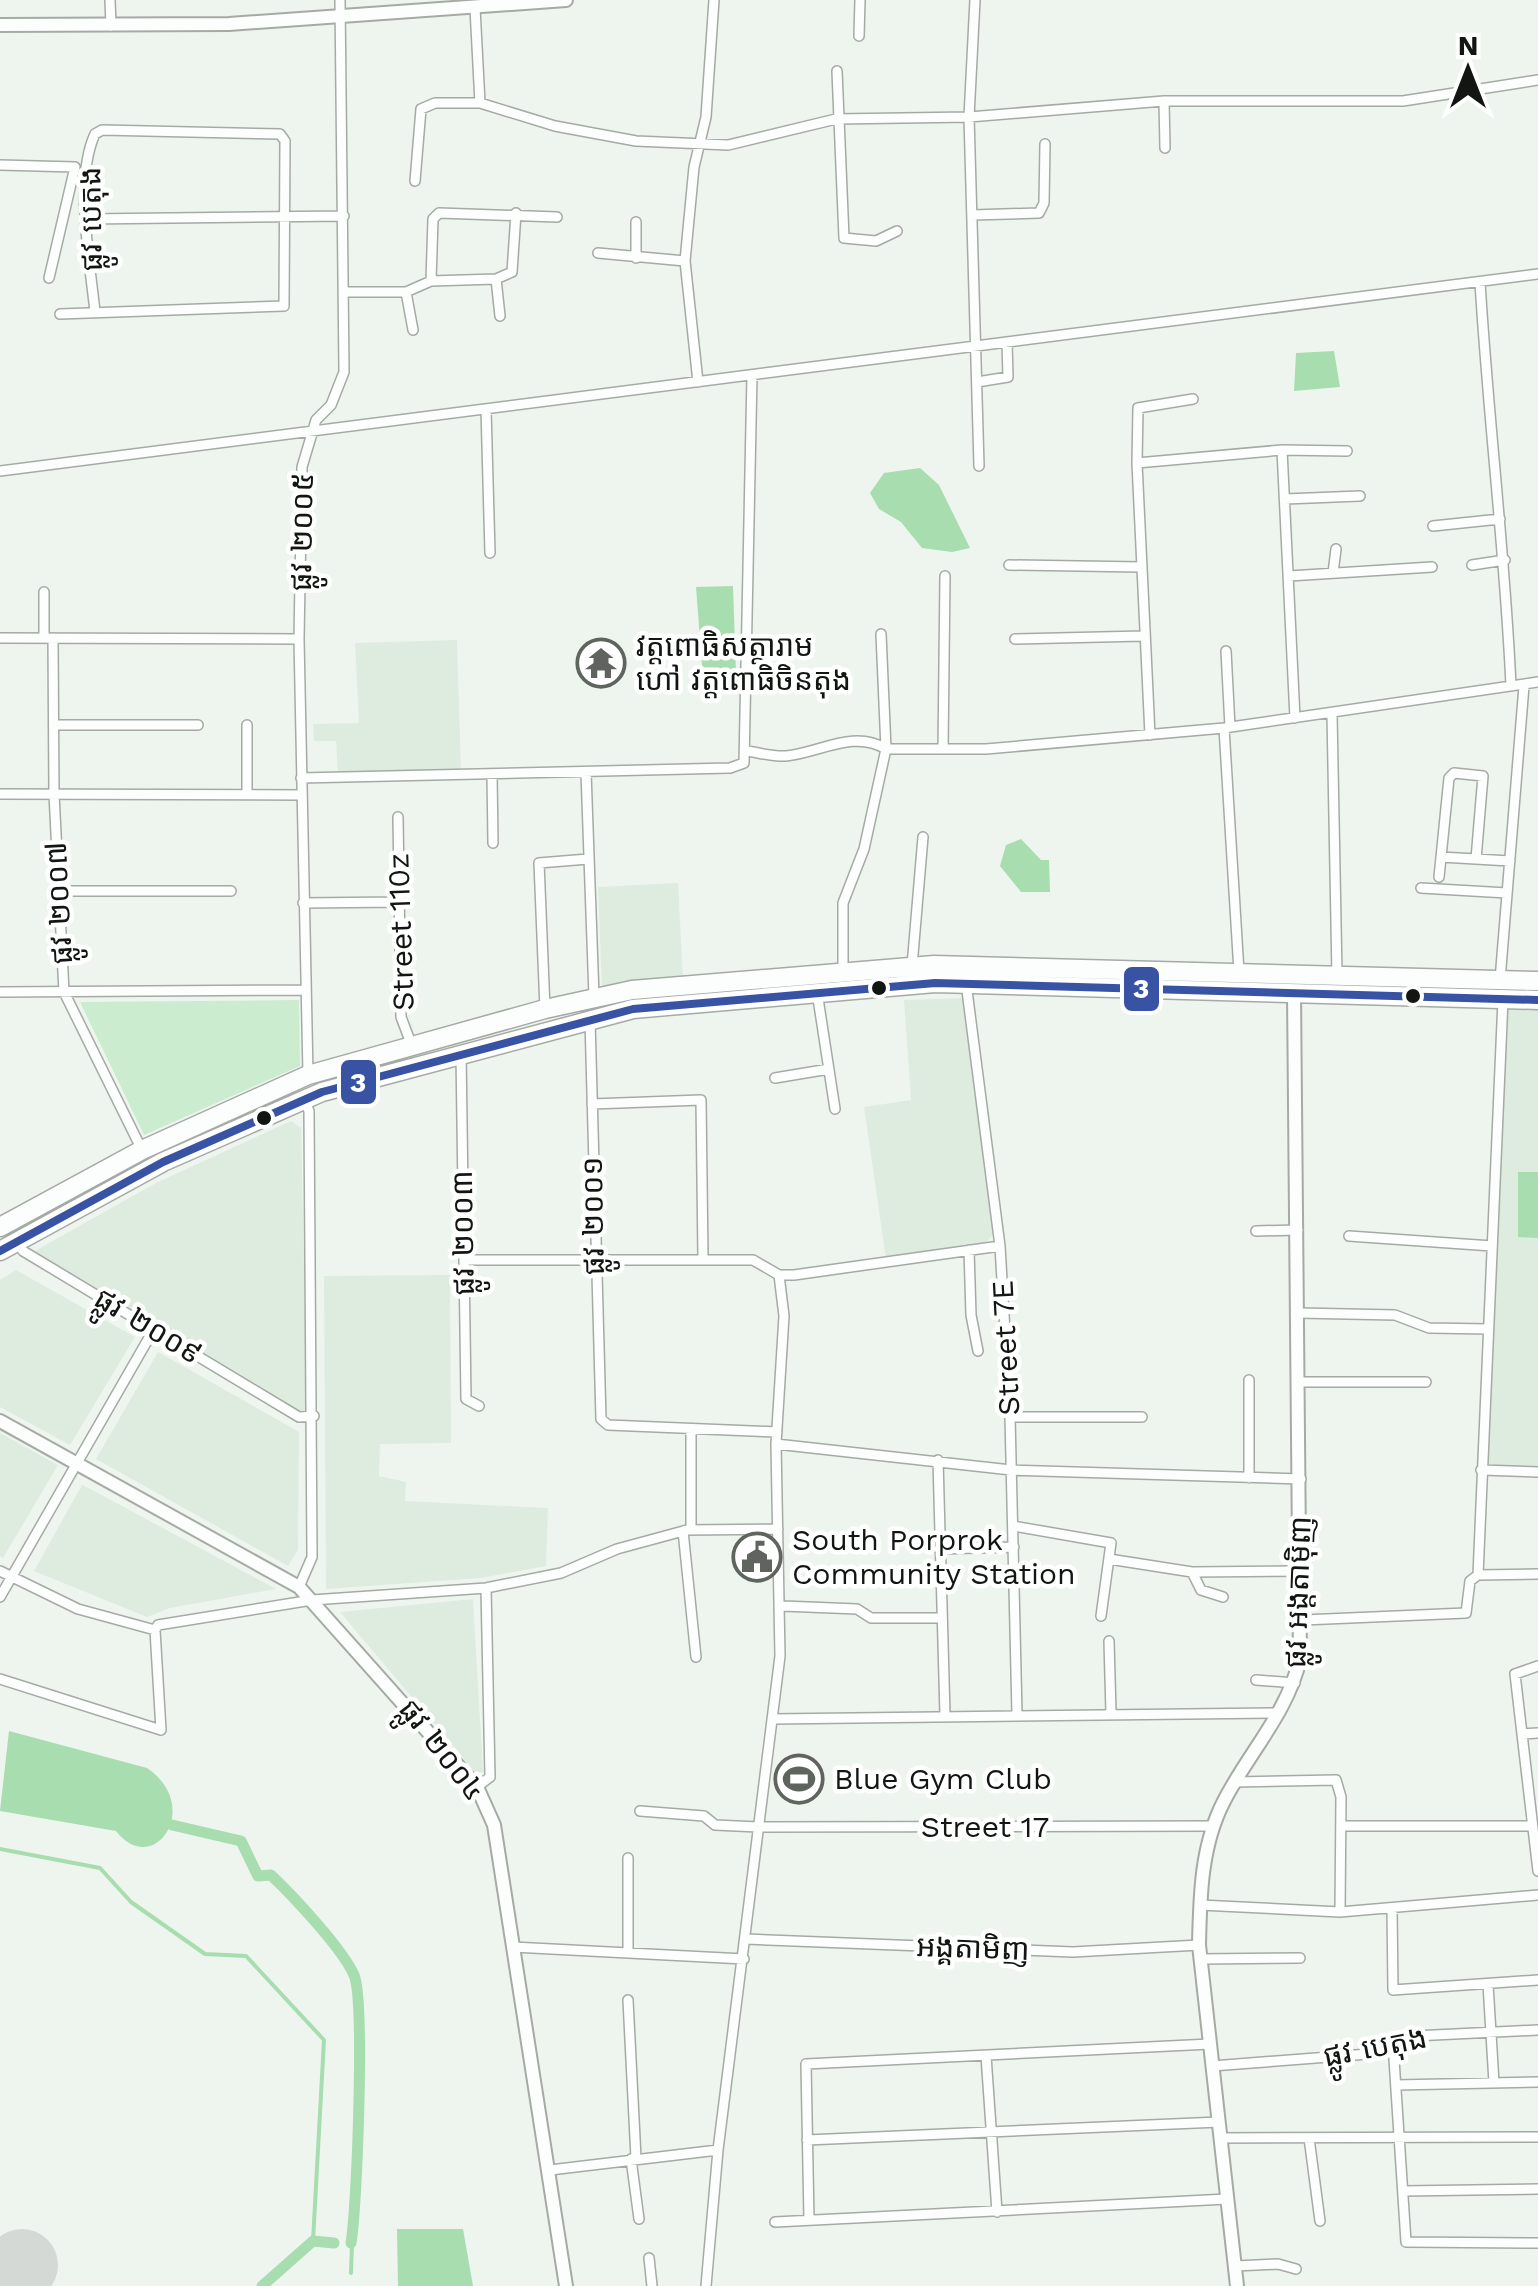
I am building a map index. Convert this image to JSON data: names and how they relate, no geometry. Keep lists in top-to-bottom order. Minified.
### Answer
{"streets":{"street":["ផ្លូវ បេតុង","ផ្លូវ ២០០៥","ផ្លូវ ២០០៧","Street 110z","ផ្លូវ ២០០១","ផ្លូវ ២០០៣","ផ្លូវ ២០០៩","Street 7E","ផ្លូវ អង្តតាម៉ិញ","ផ្លូវ ២០០៤","Street 17","អង្គតាមិញ"]},"crossings":[["ផ្លូវ បេតុង","ផ្លូវ អង្តតាម៉ិញ"],["ផ្លូវ អង្តតាម៉ិញ","Street 17"],["ផ្លូវ អង្តតាម៉ិញ","អង្គតាមិញ"]],"places":{"temple":["វត្តពោធិសត្តារាម ហៅ វត្តពោធិចិនតុង"],"public building":["South Porprok Community Station"],"sports":["Blue Gym Club"]},"lines":["transit line 3"],"north":"top"}
